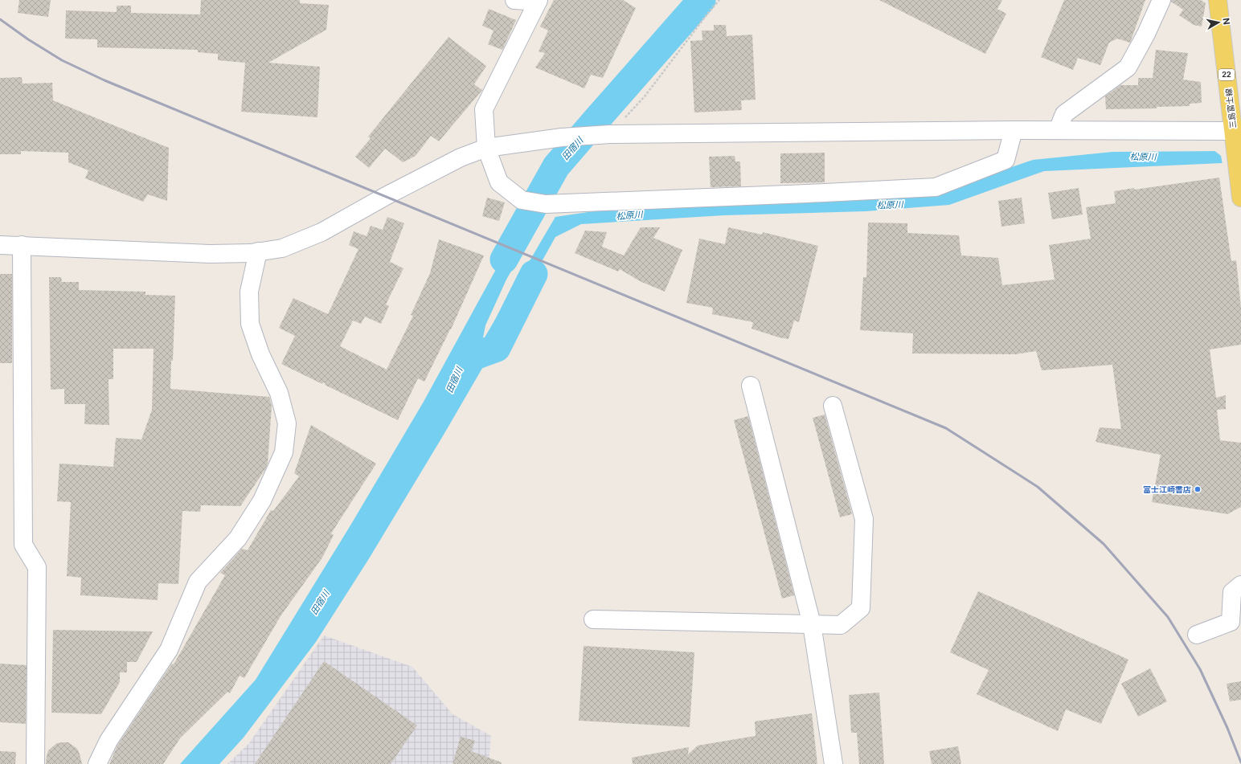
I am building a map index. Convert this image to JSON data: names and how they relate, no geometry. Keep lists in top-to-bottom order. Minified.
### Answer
{"streets":{"main road":["22","三島富士線"]},"water":["田宿川","松原川"],"places":["富士江崎書店"],"north":"right"}
